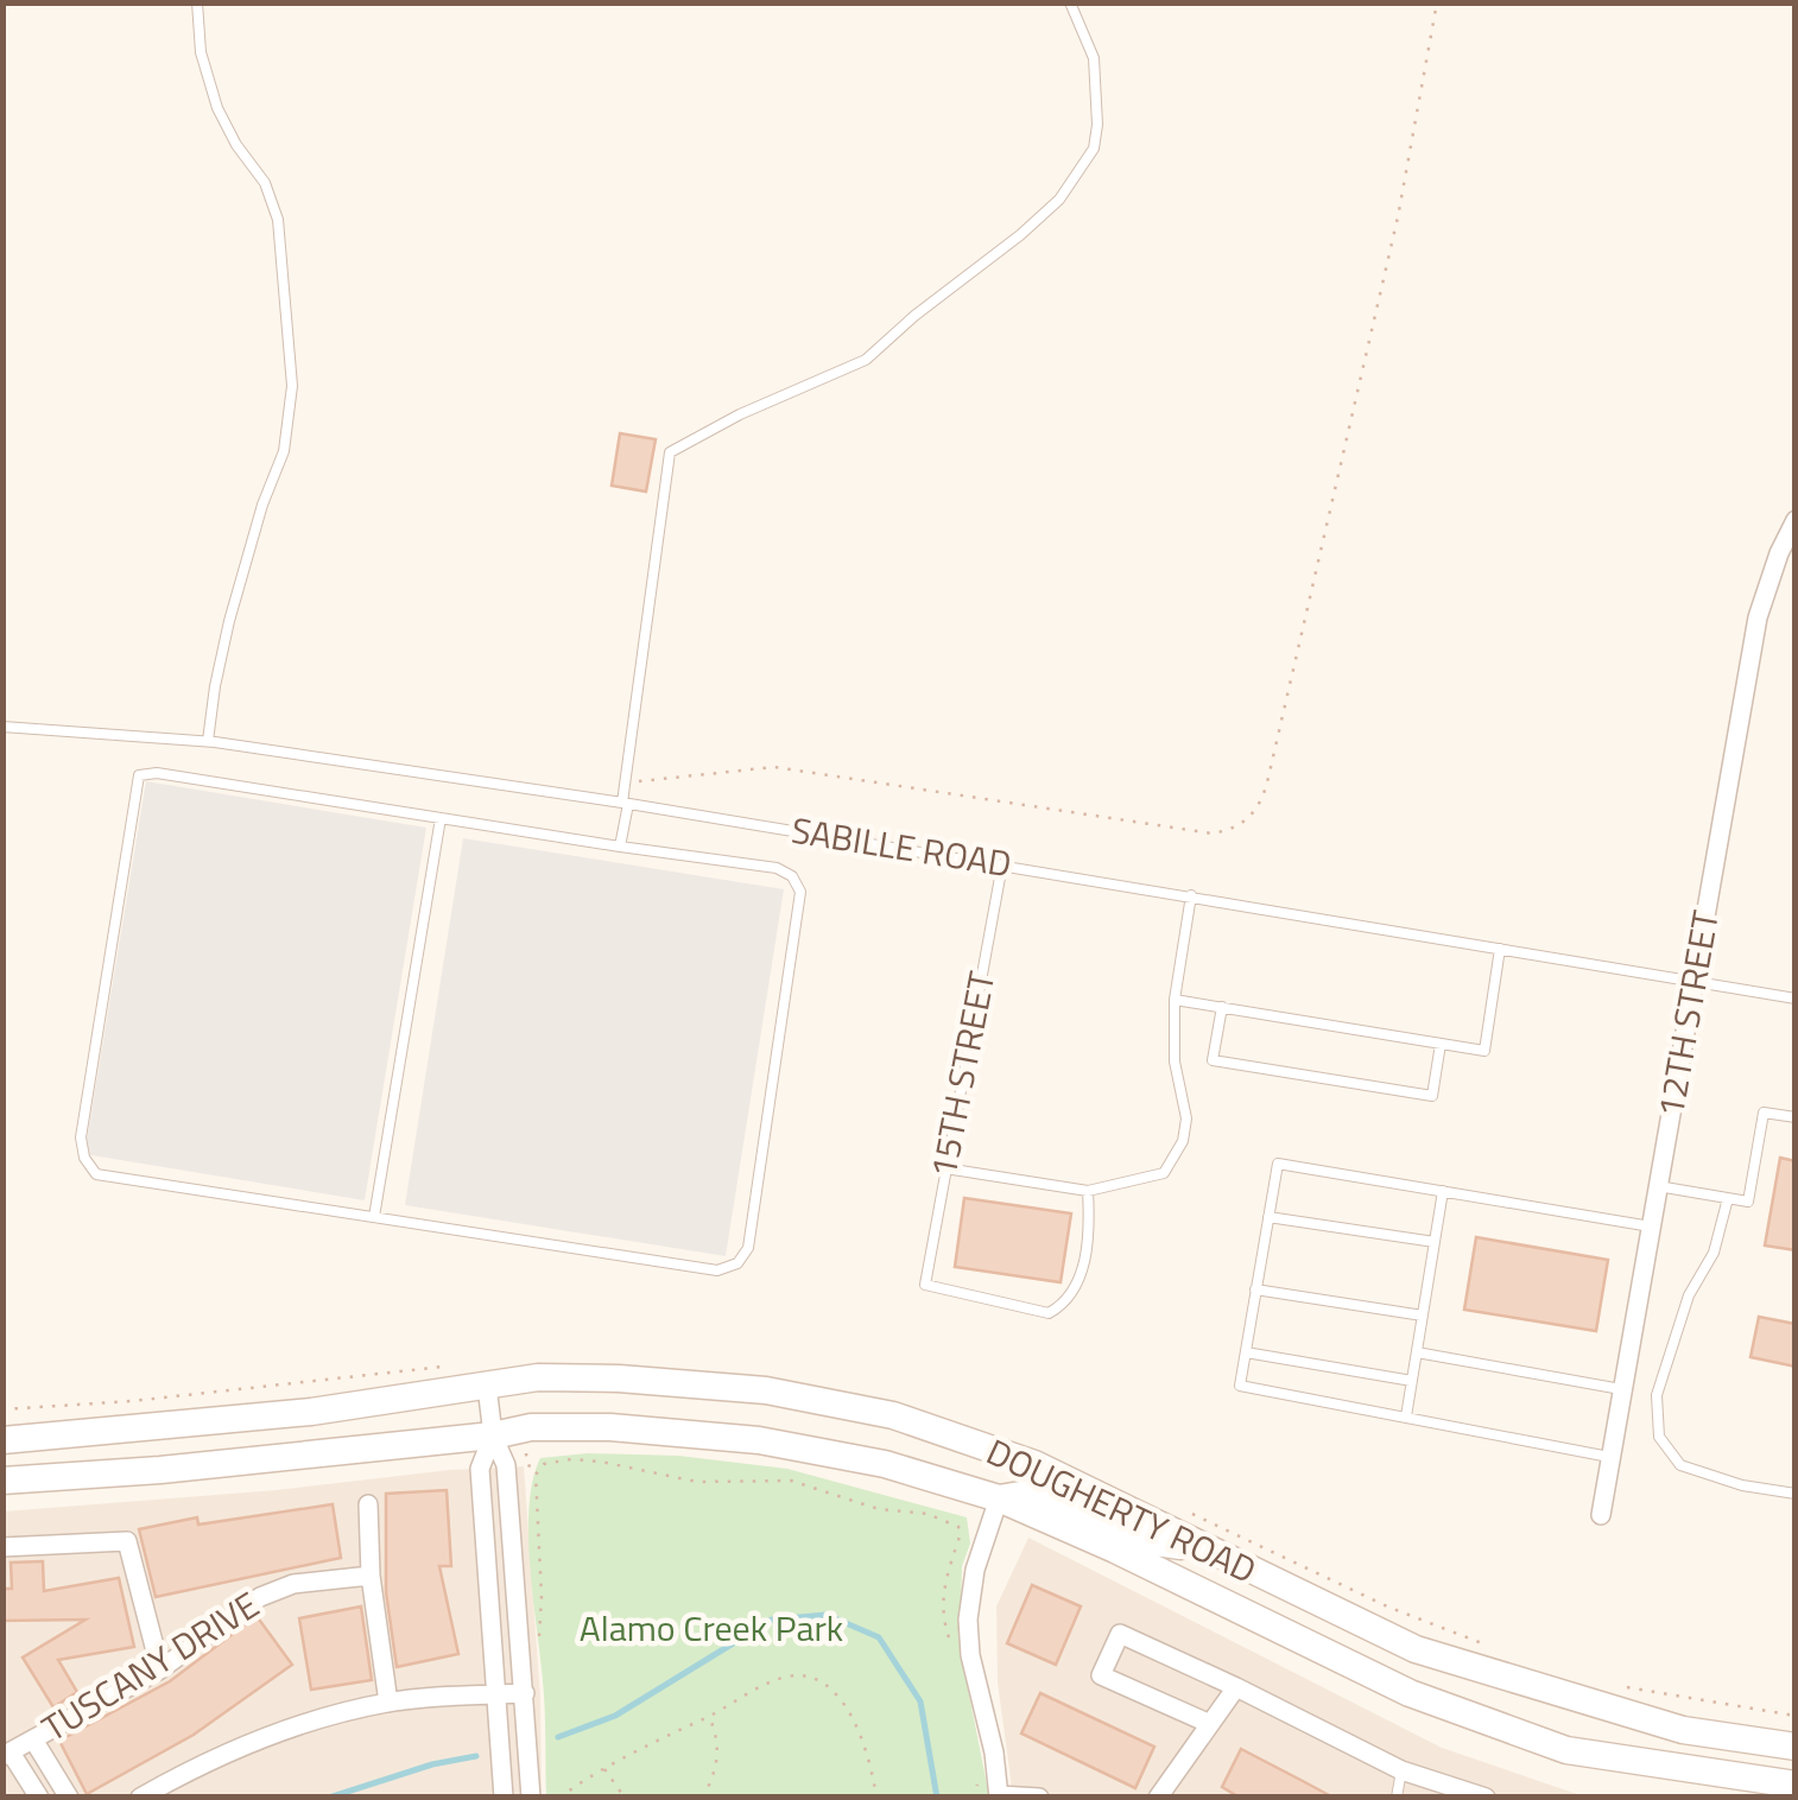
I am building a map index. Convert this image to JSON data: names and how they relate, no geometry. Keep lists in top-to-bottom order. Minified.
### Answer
{"streets":{"main road":["DOUGHERTY ROAD"],"street":["12TH STREET","TUSCANY DRIVE"],"lane":["SABILLE ROAD","15TH STREET"]},"crossings":[["SABILLE ROAD","12TH STREET"],["SABILLE ROAD","15TH STREET"]],"parks":["Alamo Creek Park"]}
